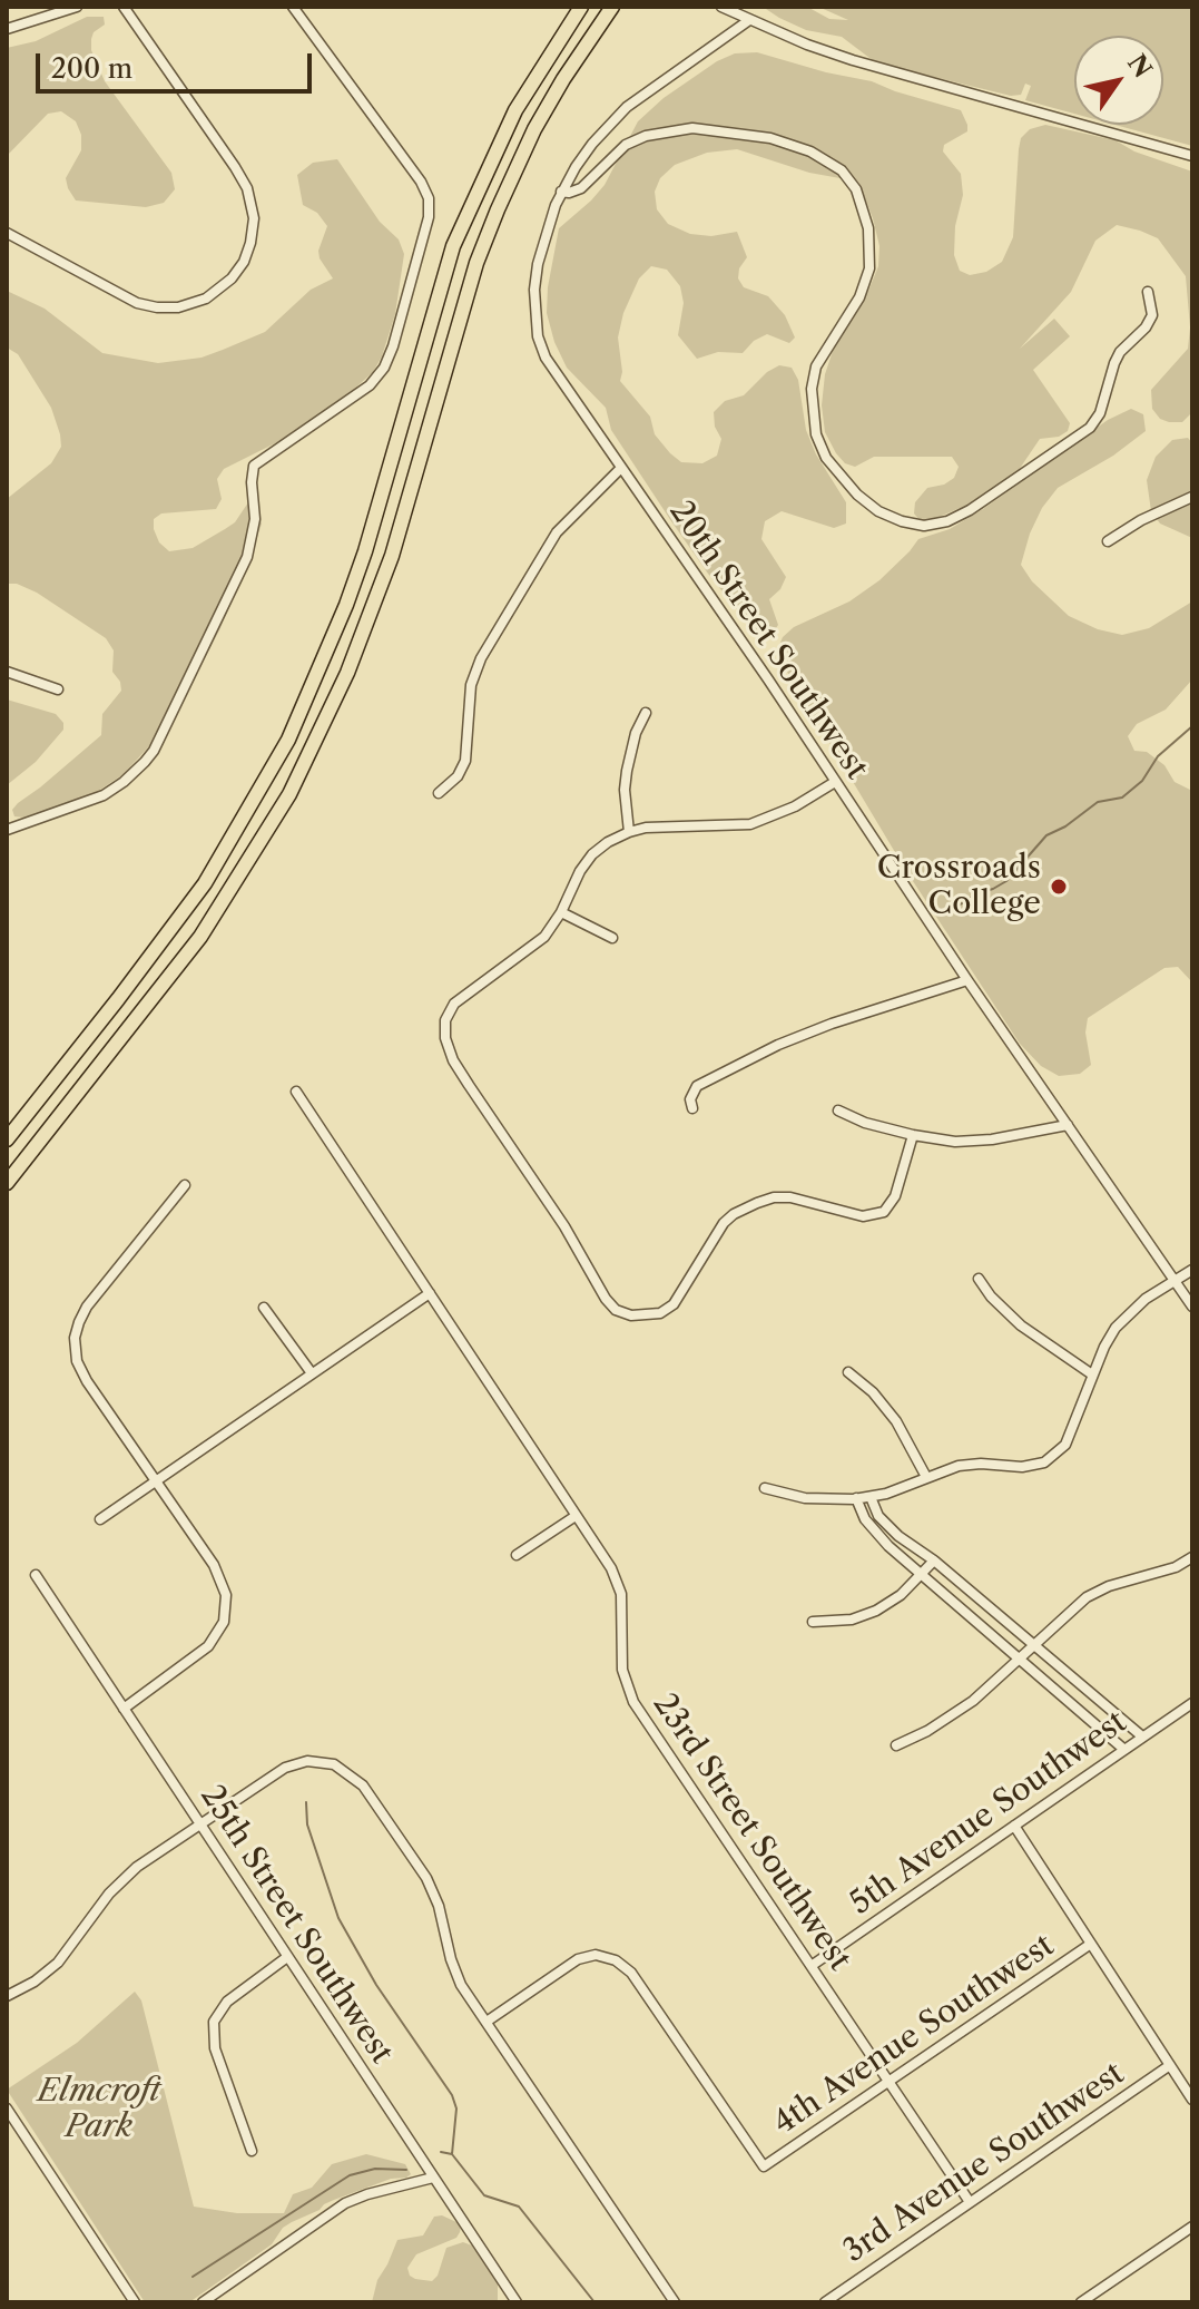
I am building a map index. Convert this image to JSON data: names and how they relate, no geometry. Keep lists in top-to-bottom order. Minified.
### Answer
{"streets":{"street":["20th Street Southwest","5th Avenue Southwest","23rd Street Southwest","25th Street Southwest","4th Avenue Southwest","3rd Avenue Southwest"]},"crossings":[["5th Avenue Southwest","23rd Street Southwest"],["23rd Street Southwest","4th Avenue Southwest"],["23rd Street Southwest","3rd Avenue Southwest"]],"parks":["Elmcroft Park"],"places":["Crossroads College"],"scale_bar":"200 m","north":"top right"}
